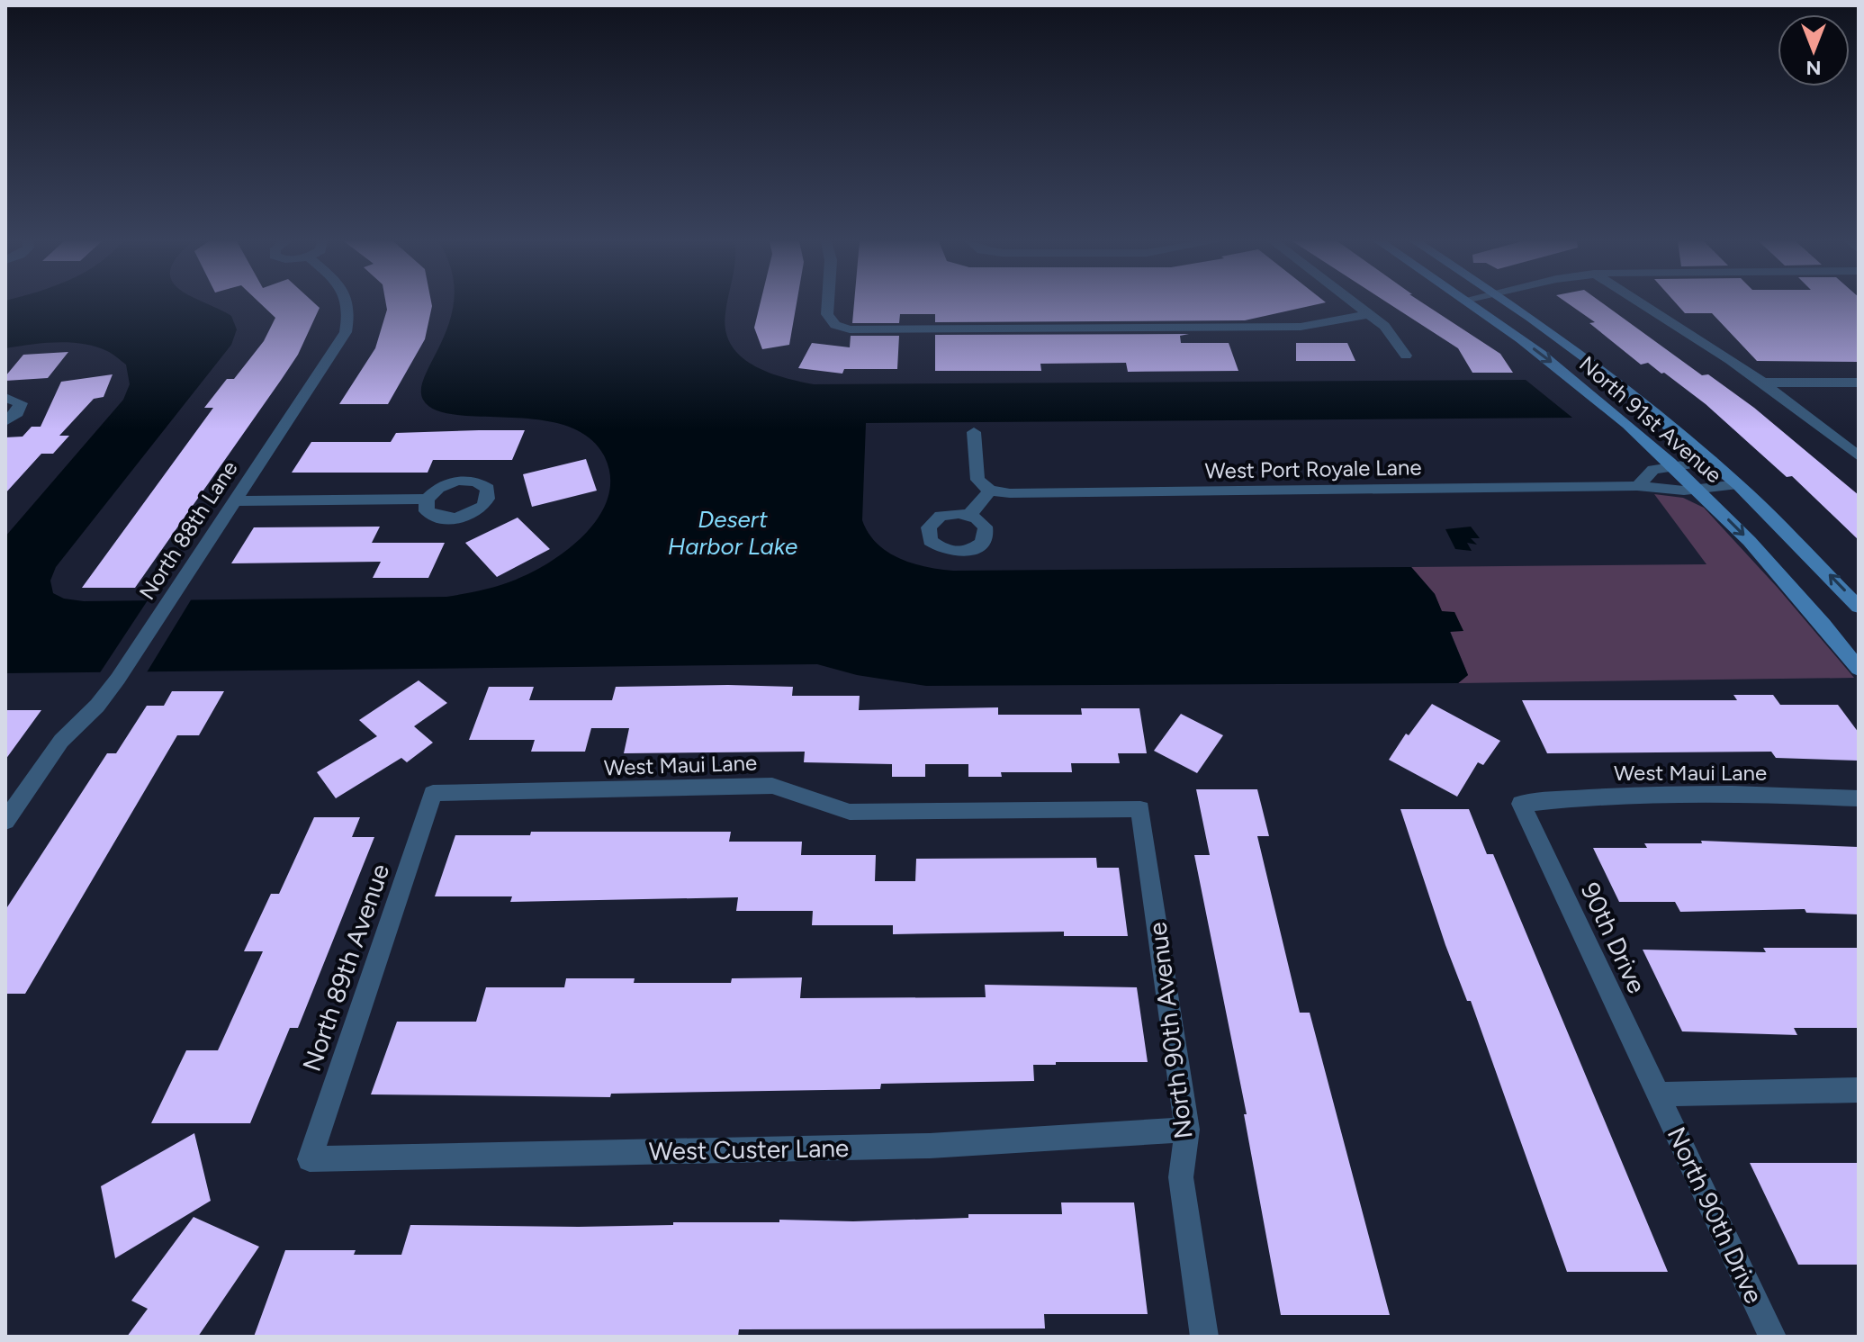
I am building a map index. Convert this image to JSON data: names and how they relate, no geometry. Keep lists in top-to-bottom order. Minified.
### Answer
{"streets":{"main road":["North 91st Avenue"],"street":["West Port Royale Lane","North 88th Lane","West Maui Lane","90th Drive","North 89th Avenue","North 90th Avenue","West Custer Lane","North 90th Drive"]},"crossings":[["North 91st Avenue","West Port Royale Lane"],["West Maui Lane","90th Drive"],["West Maui Lane","North 89th Avenue"],["West Maui Lane","North 90th Avenue"],["90th Drive","North 90th Drive"],["North 89th Avenue","West Custer Lane"],["North 90th Avenue","West Custer Lane"]],"water":["Desert Harbor Lake"],"north":"bottom"}
